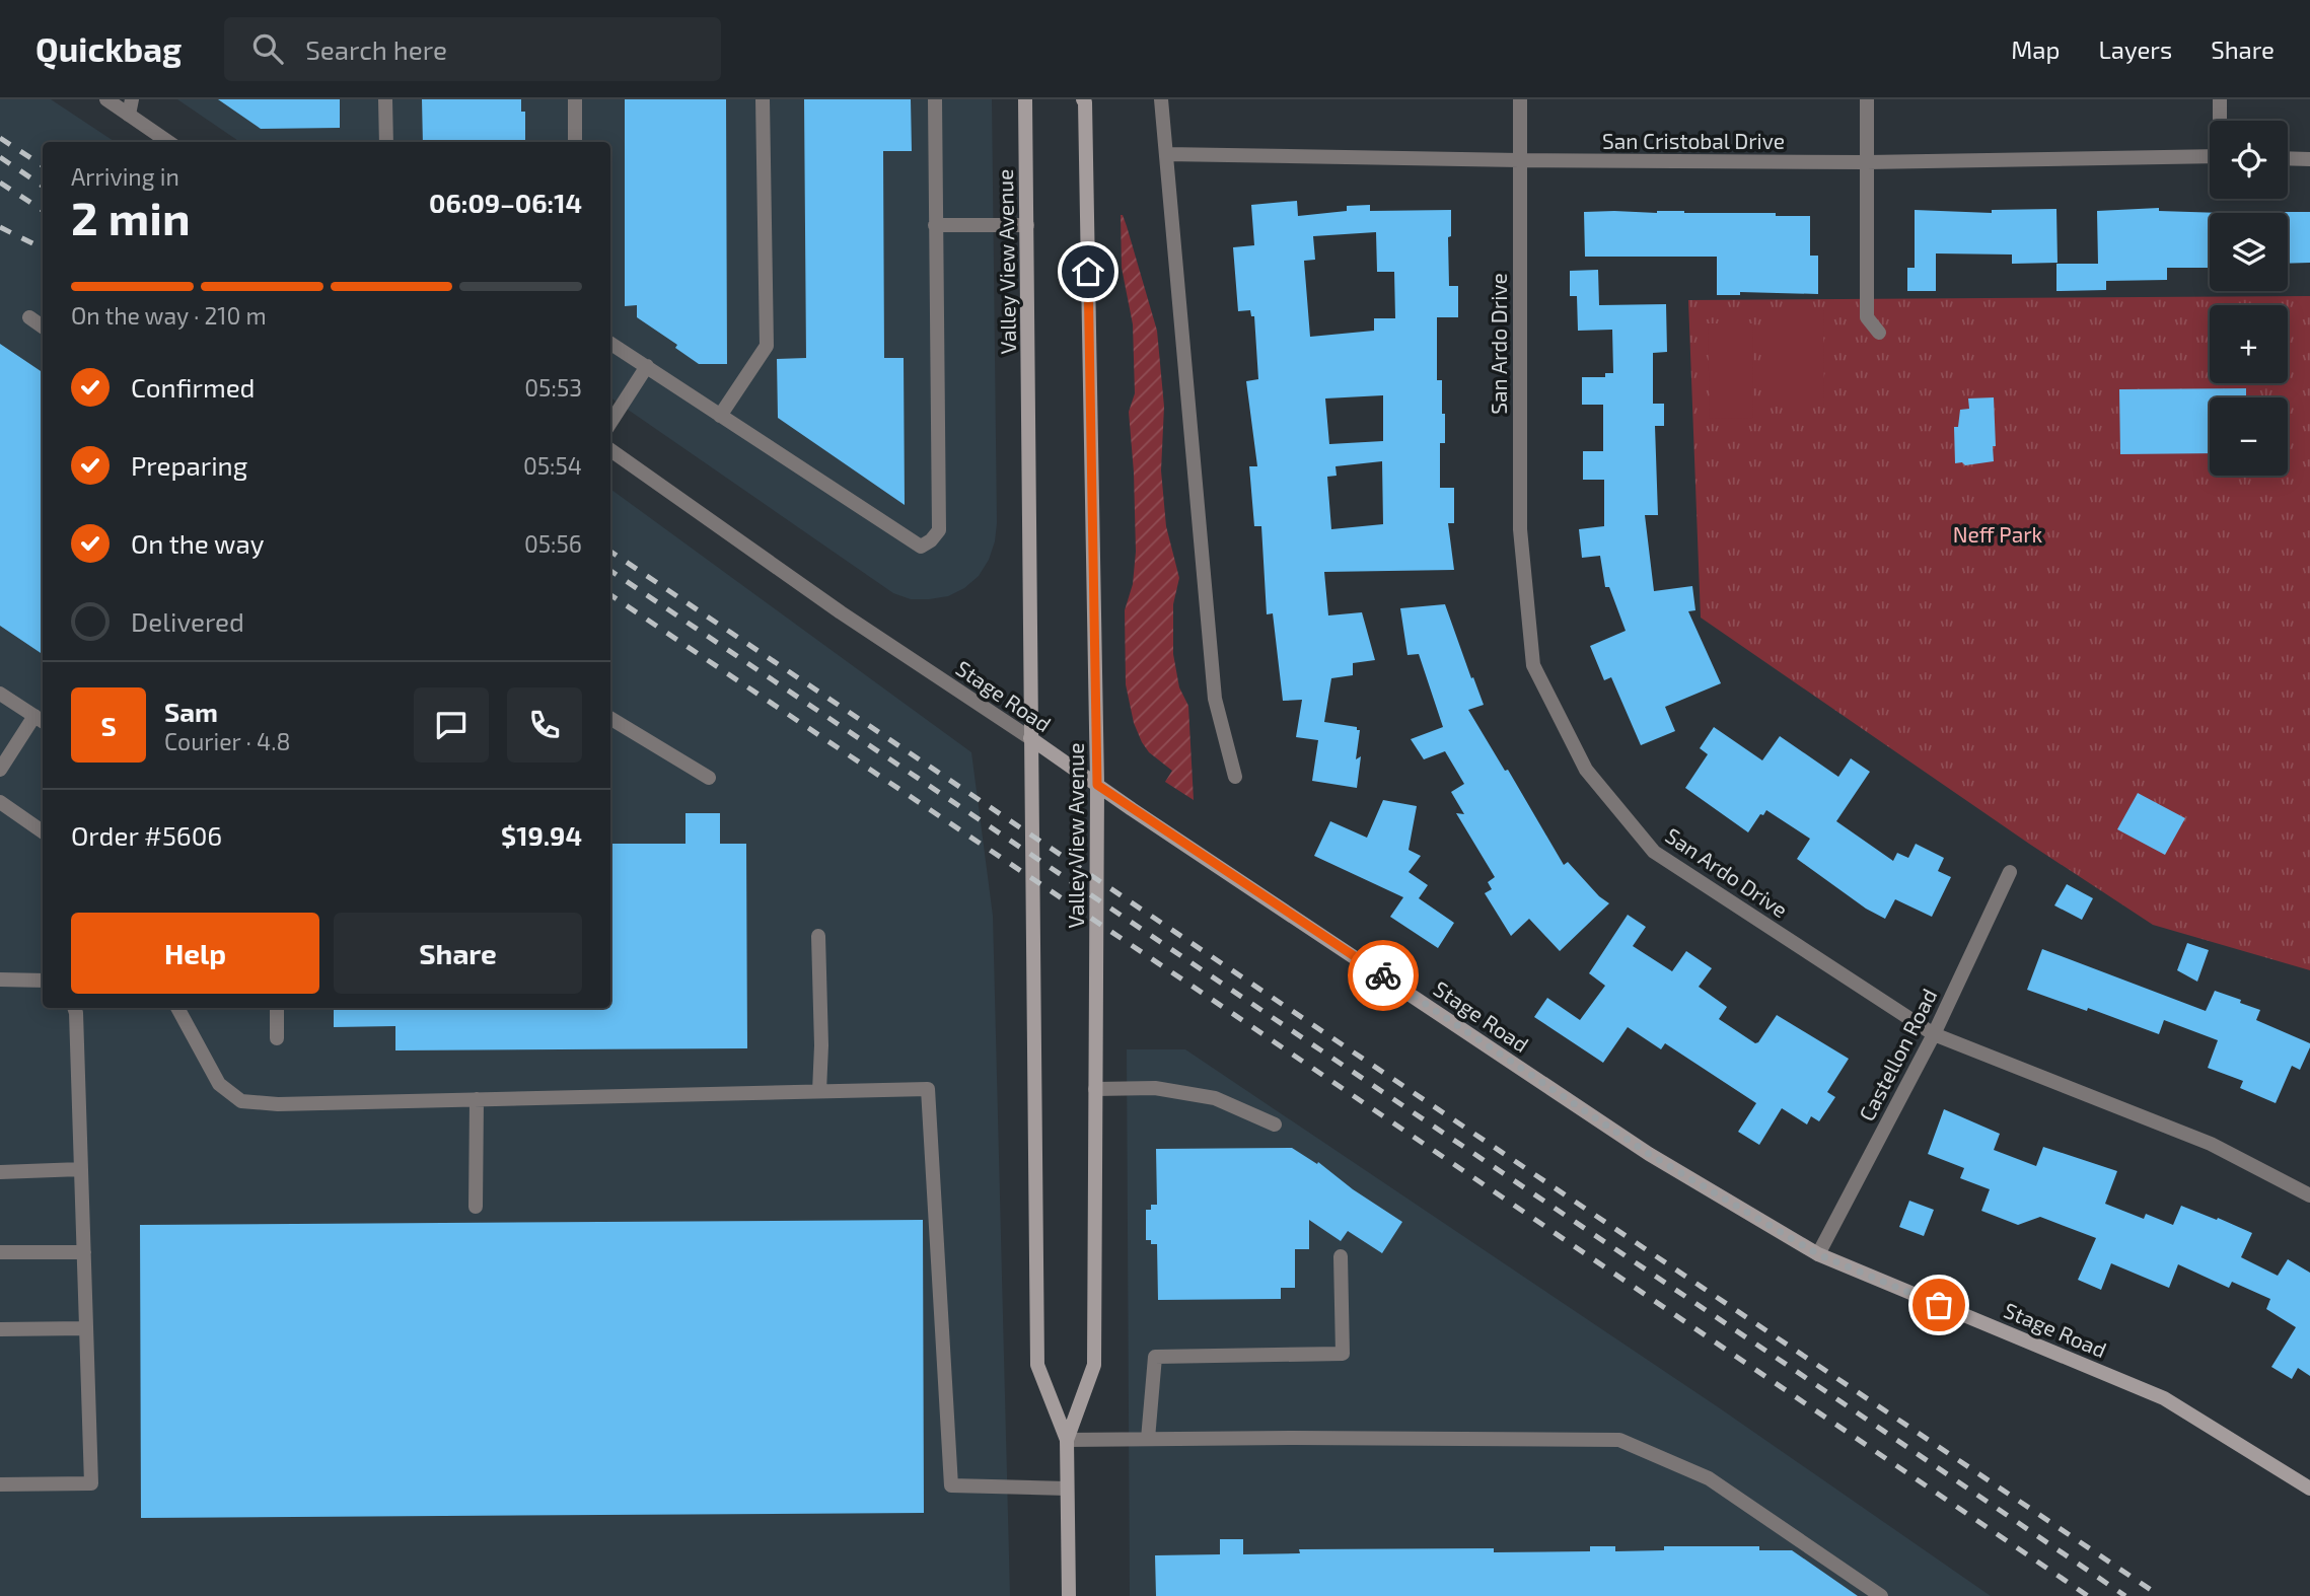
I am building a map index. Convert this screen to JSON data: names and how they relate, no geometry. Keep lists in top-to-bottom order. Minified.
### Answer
{"streets":{"main road":["Valley View Avenue","Stage Road"],"street":["San Cristobal Drive","San Ardo Drive","Castellon Road"]},"crossings":[["San Cristobal Drive","San Ardo Drive"],["Valley View Avenue","Stage Road"],["San Ardo Drive","Castellon Road"],["Stage Road","Castellon Road"]],"parks":["Neff Park"],"page":{"header":"Quickbag","search":"Search here","nav":["Map","Layers","Share"],"map_buttons":["+","−"],"heading":["2 min","Arriving in","06:09–06:14"],"panel":["Sam","Courier · 4.8","Order #5606","$19.94"],"bar":"On the way · 210 m","list":[["Confirmed","05:53"],["Preparing","05:54"],["On the way","05:56"],"Delivered"],"round":"S","buttons":["Help","Share"]}}
